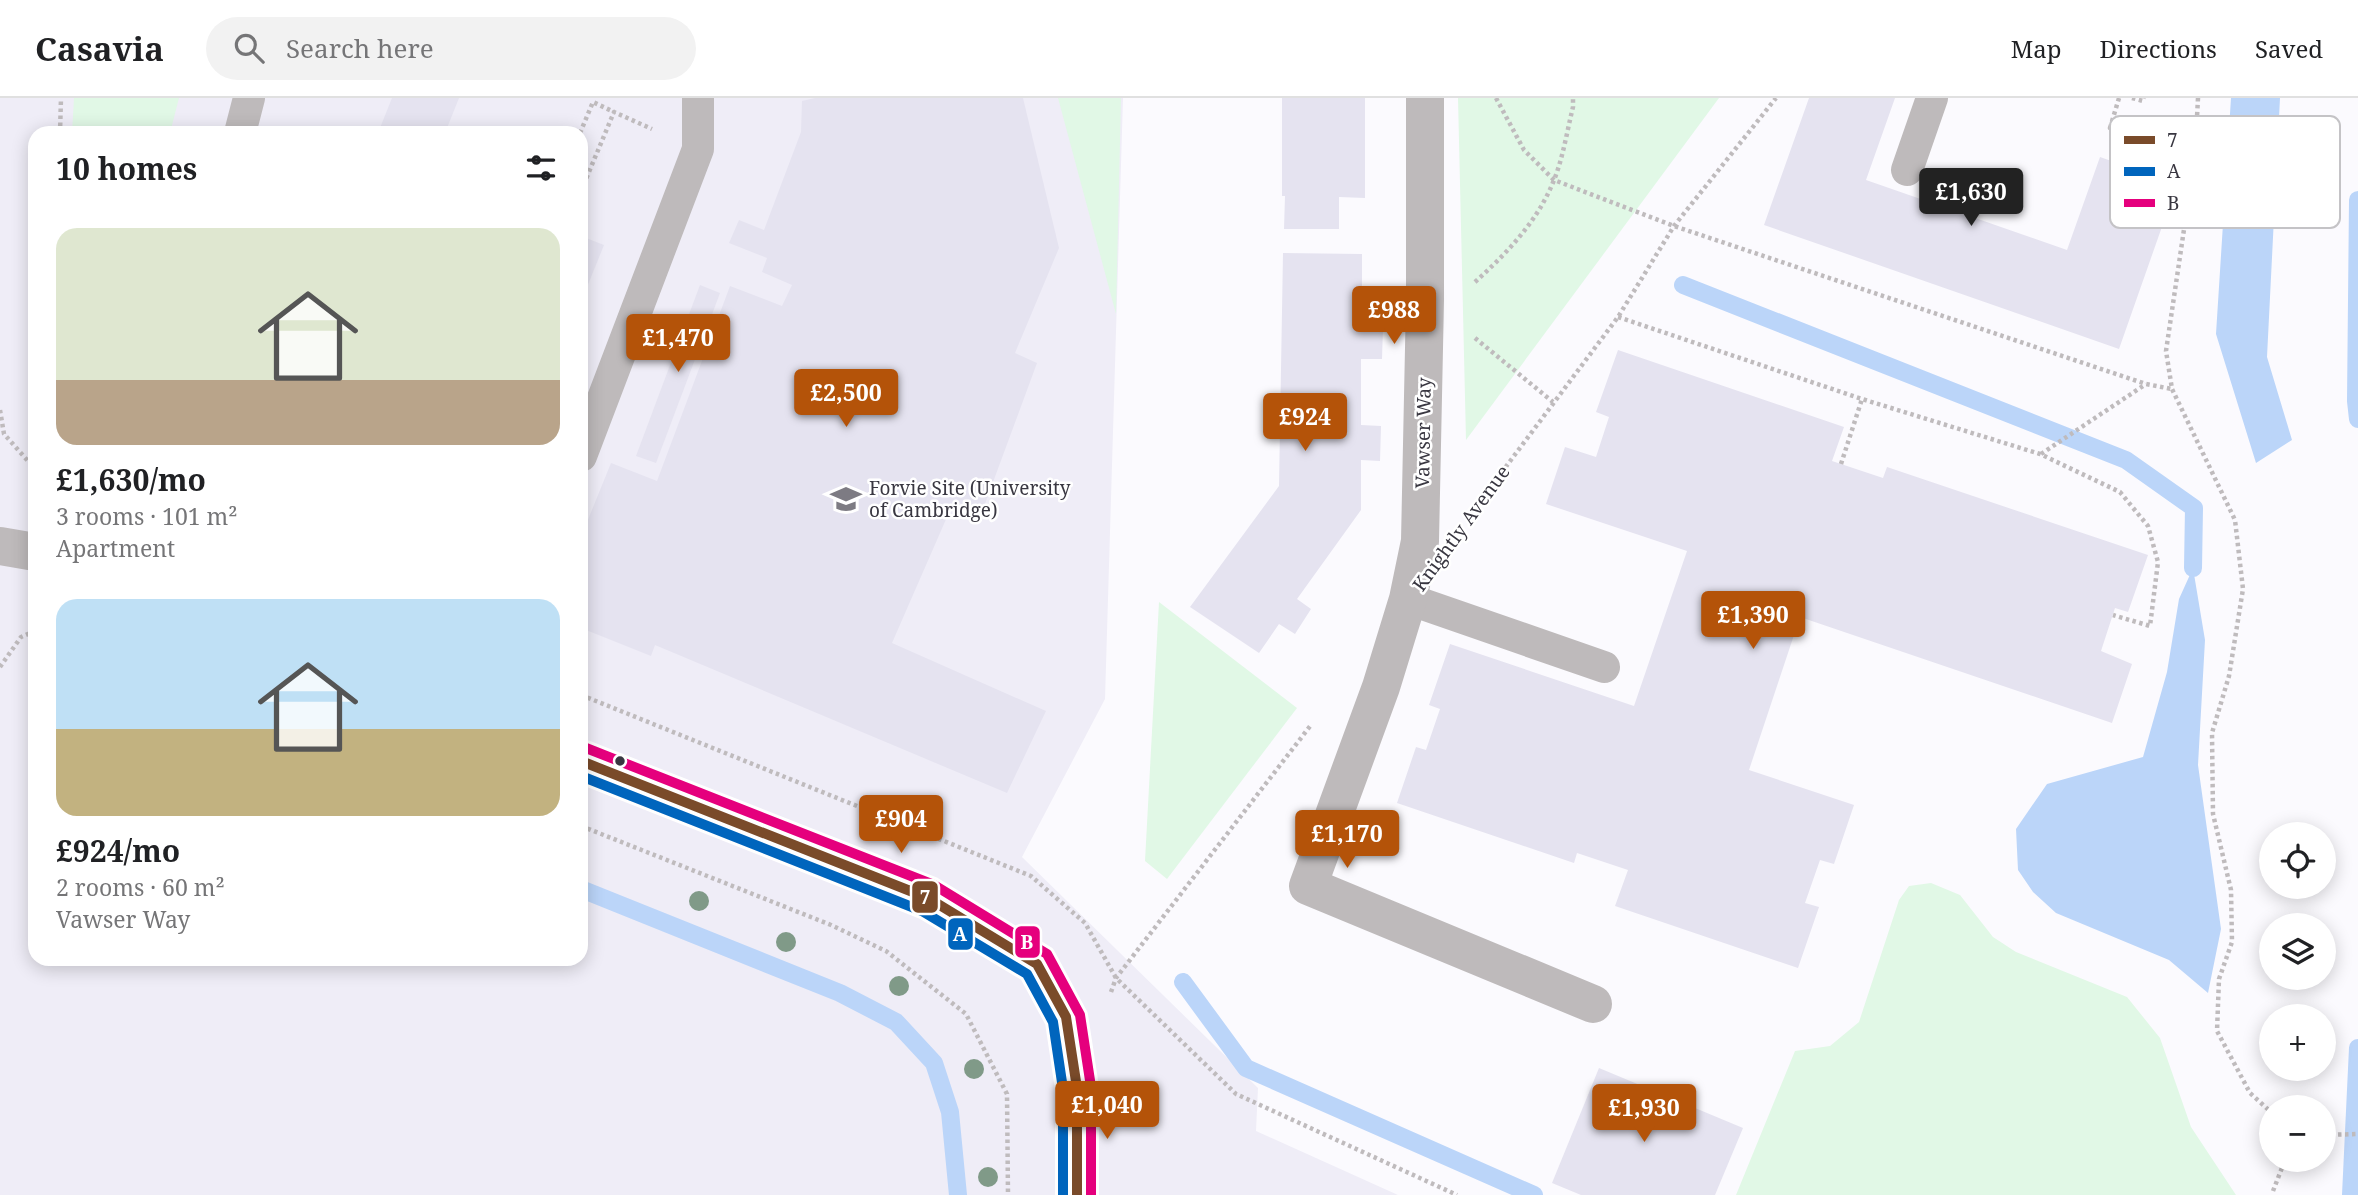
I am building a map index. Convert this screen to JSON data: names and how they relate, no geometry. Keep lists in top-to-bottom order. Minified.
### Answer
{"streets":{"street":["Vawser Way","Knightly Avenue"]},"crossings":[["Vawser Way","Knightly Avenue"]],"places":{"school or university":["Forvie Site (University of Cambridge)"]},"lines":["transit line B","transit line 7","transit line A"],"legend":["7","A","B"],"page":{"header":"Casavia","search":"Search here","nav":["Map","Directions","Saved"],"heading":"10 homes","price":["£1,630","£988","£1,470","£2,500","£924","£1,390","£904","£1,170","£1,040","£1,930"],"list":[{"name":"£1,630/mo","note":"3 rooms · 101 m² · Apartment"},{"name":"£924/mo","note":"2 rooms · 60 m² · Vawser Way"}],"map_buttons":["+","−"]}}
